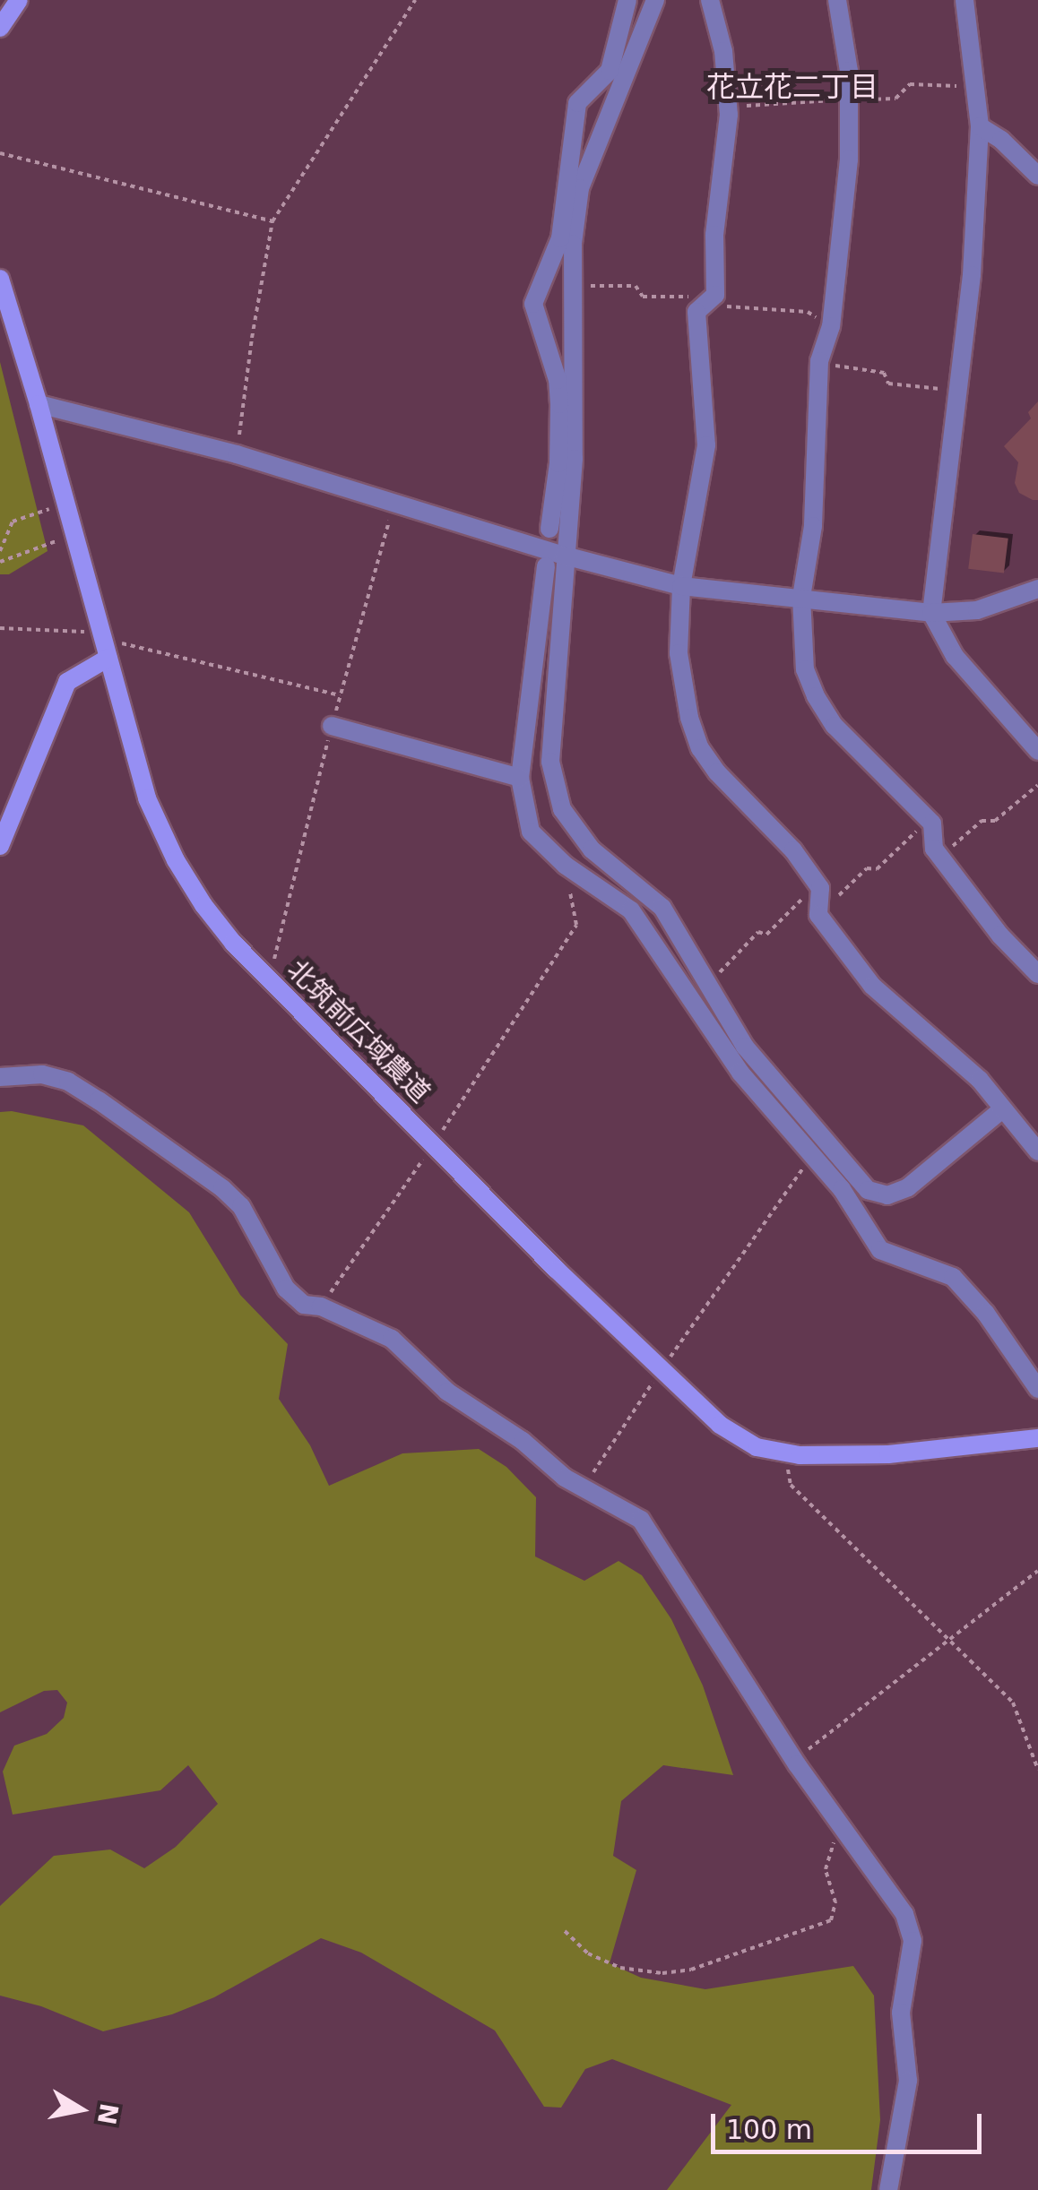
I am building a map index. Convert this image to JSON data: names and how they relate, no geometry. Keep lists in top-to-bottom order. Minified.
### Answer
{"streets":{"street":["北筑前広域農道"]},"districts":["花立花二丁目"],"scale_bar":"100 m","north":"right"}
